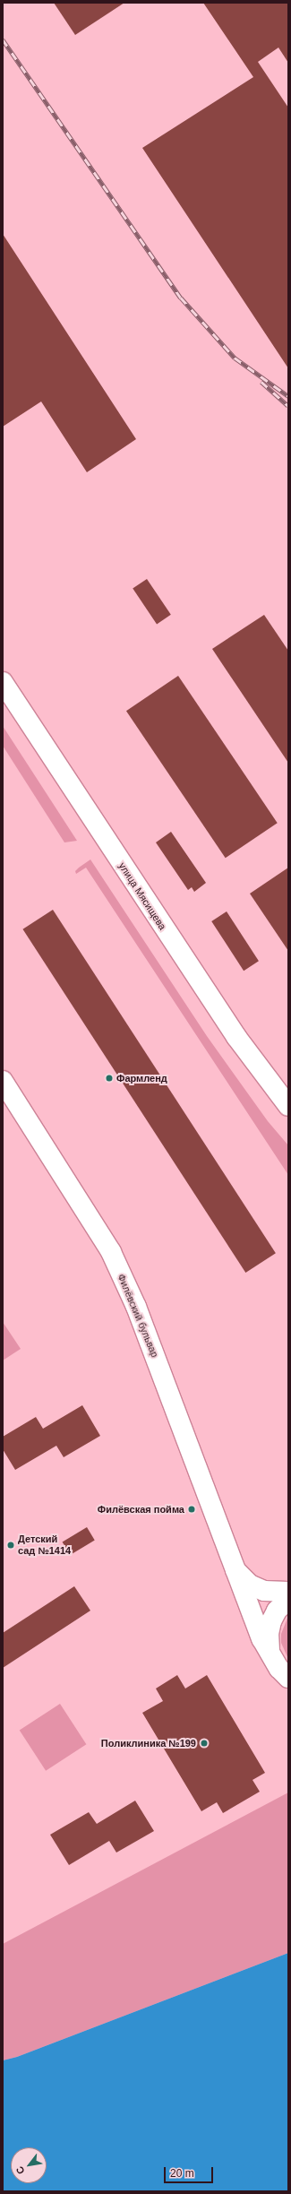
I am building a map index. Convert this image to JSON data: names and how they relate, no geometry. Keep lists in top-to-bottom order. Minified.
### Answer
{"streets":{"street":["улица Мясищева","Филёвский бульвар"]},"places":["Фармленд","Филёвская пойма","Детский сад №1414","Поликлиника №199"],"scale_bar":"20 m","north":"bottom left"}
